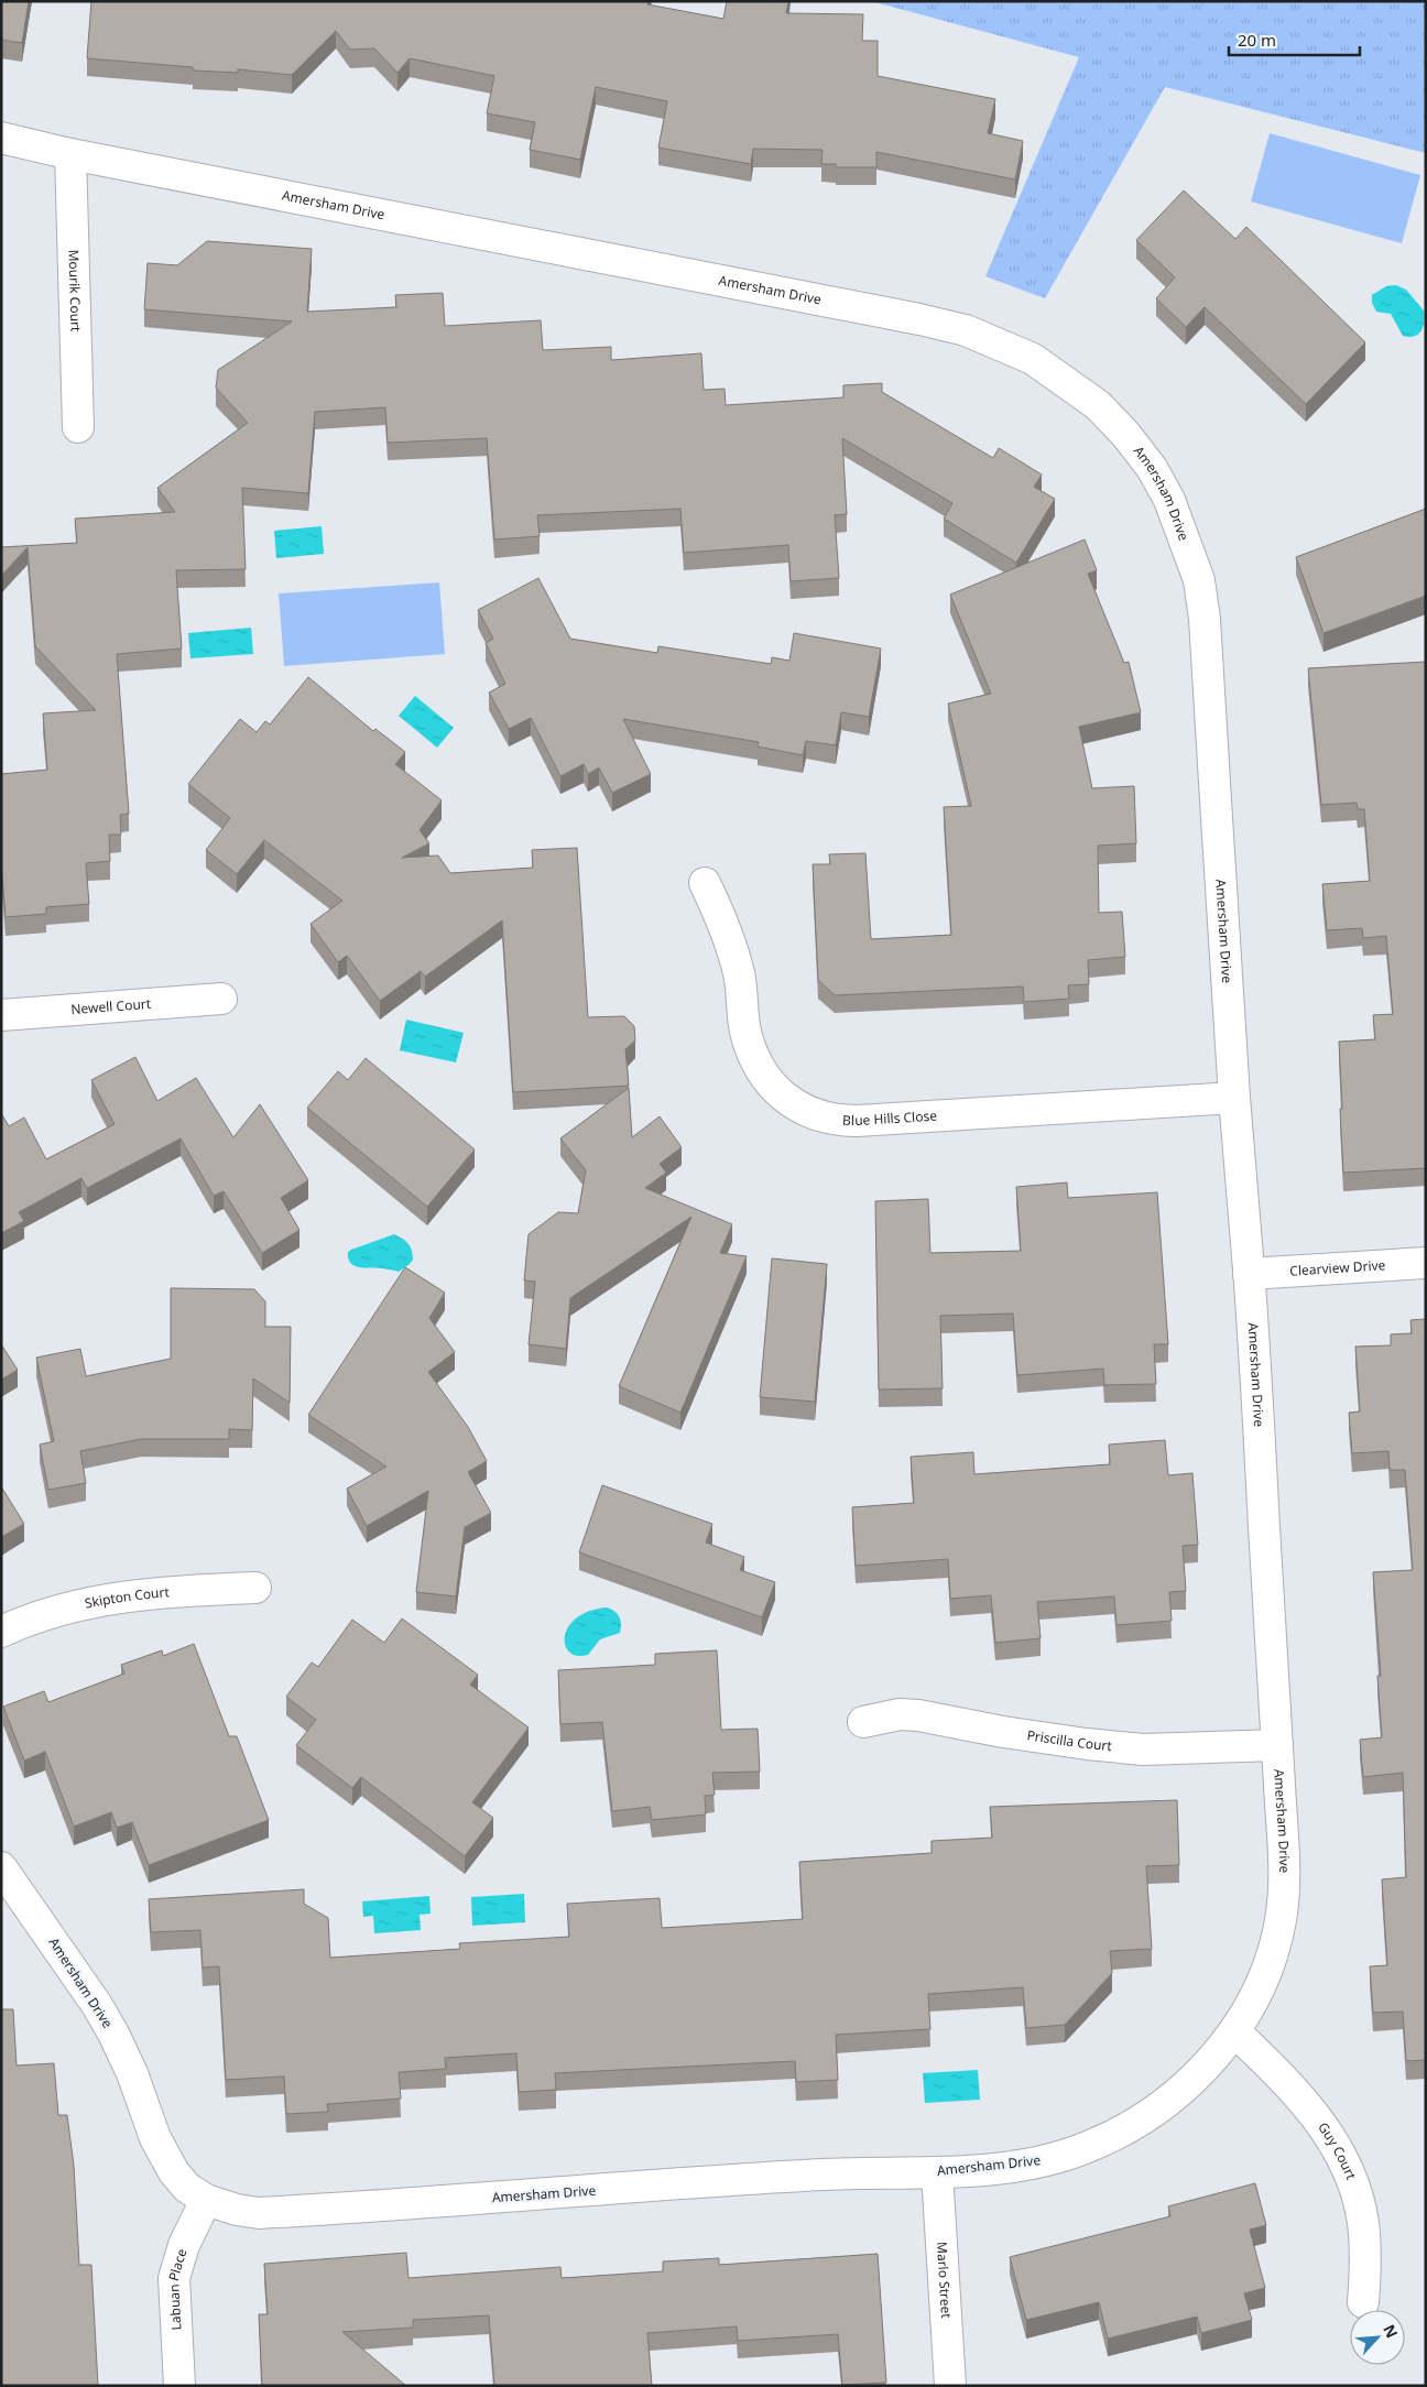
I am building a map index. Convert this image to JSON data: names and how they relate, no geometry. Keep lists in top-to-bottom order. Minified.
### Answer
{"streets":{"street":["Amersham Drive","Mourik Court","Newell Court","Blue Hills Close","Clearview Drive","Skipton Court","Priscilla Court","Guy Court","Marlo Street","Labuan Place"]},"crossings":[["Amersham Drive","Mourik Court"],["Amersham Drive","Blue Hills Close"],["Amersham Drive","Clearview Drive"],["Amersham Drive","Priscilla Court"],["Amersham Drive","Guy Court"],["Amersham Drive","Marlo Street"],["Amersham Drive","Labuan Place"]],"scale_bar":"20 m","north":"top right"}
